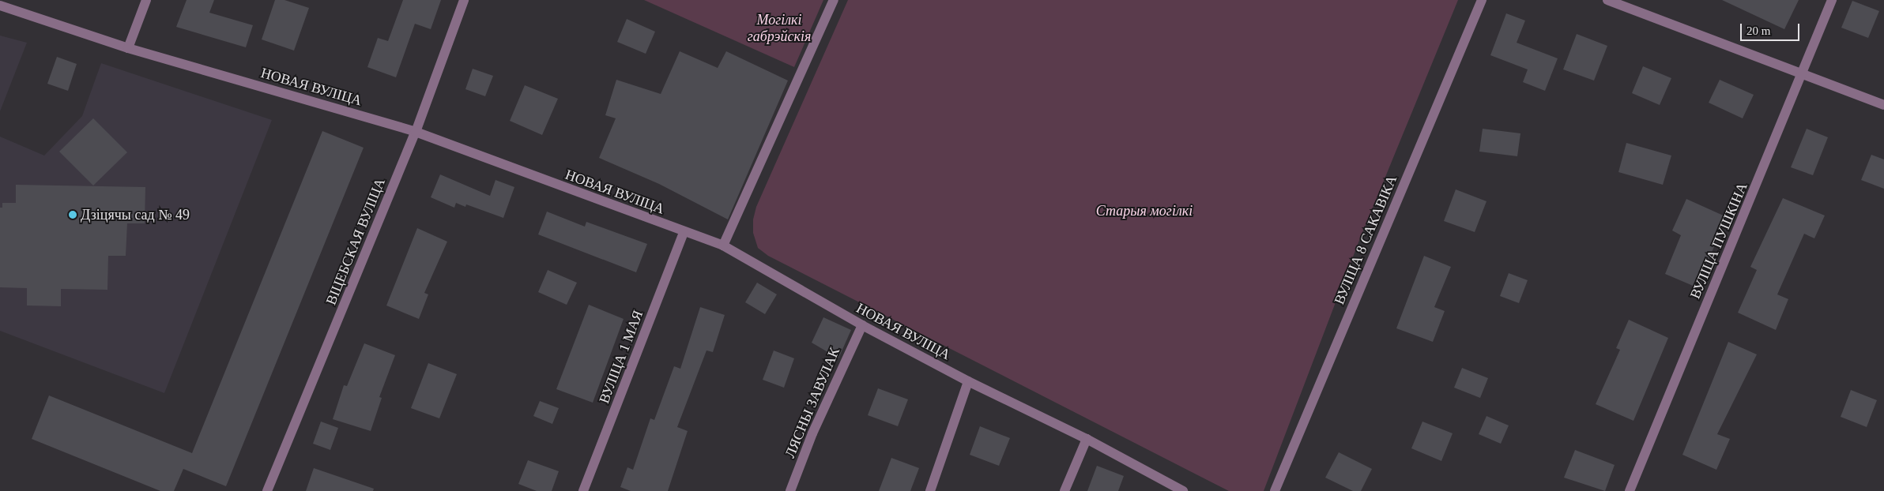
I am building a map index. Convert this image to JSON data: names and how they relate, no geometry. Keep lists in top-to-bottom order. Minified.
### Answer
{"streets":{"street":["НОВАЯ ВУЛІЦА","ВУЛІЦА 8 САКАВІКА","ВУЛІЦА ПУШКІНА","ВІЦЕБСКАЯ ВУЛІЦА","ВУЛІЦА 1 МАЯ","ЛЯСНЫ ЗАВУЛАК"]},"crossings":[["НОВАЯ ВУЛІЦА","ВІЦЕБСКАЯ ВУЛІЦА"],["НОВАЯ ВУЛІЦА","ВУЛІЦА 1 МАЯ"],["НОВАЯ ВУЛІЦА","ЛЯСНЫ ЗАВУЛАК"]],"parks":["Могілкі габрэйскія","Старыя могілкі"],"places":["Дзіцячы сад № 49"],"scale_bar":"20 m"}
